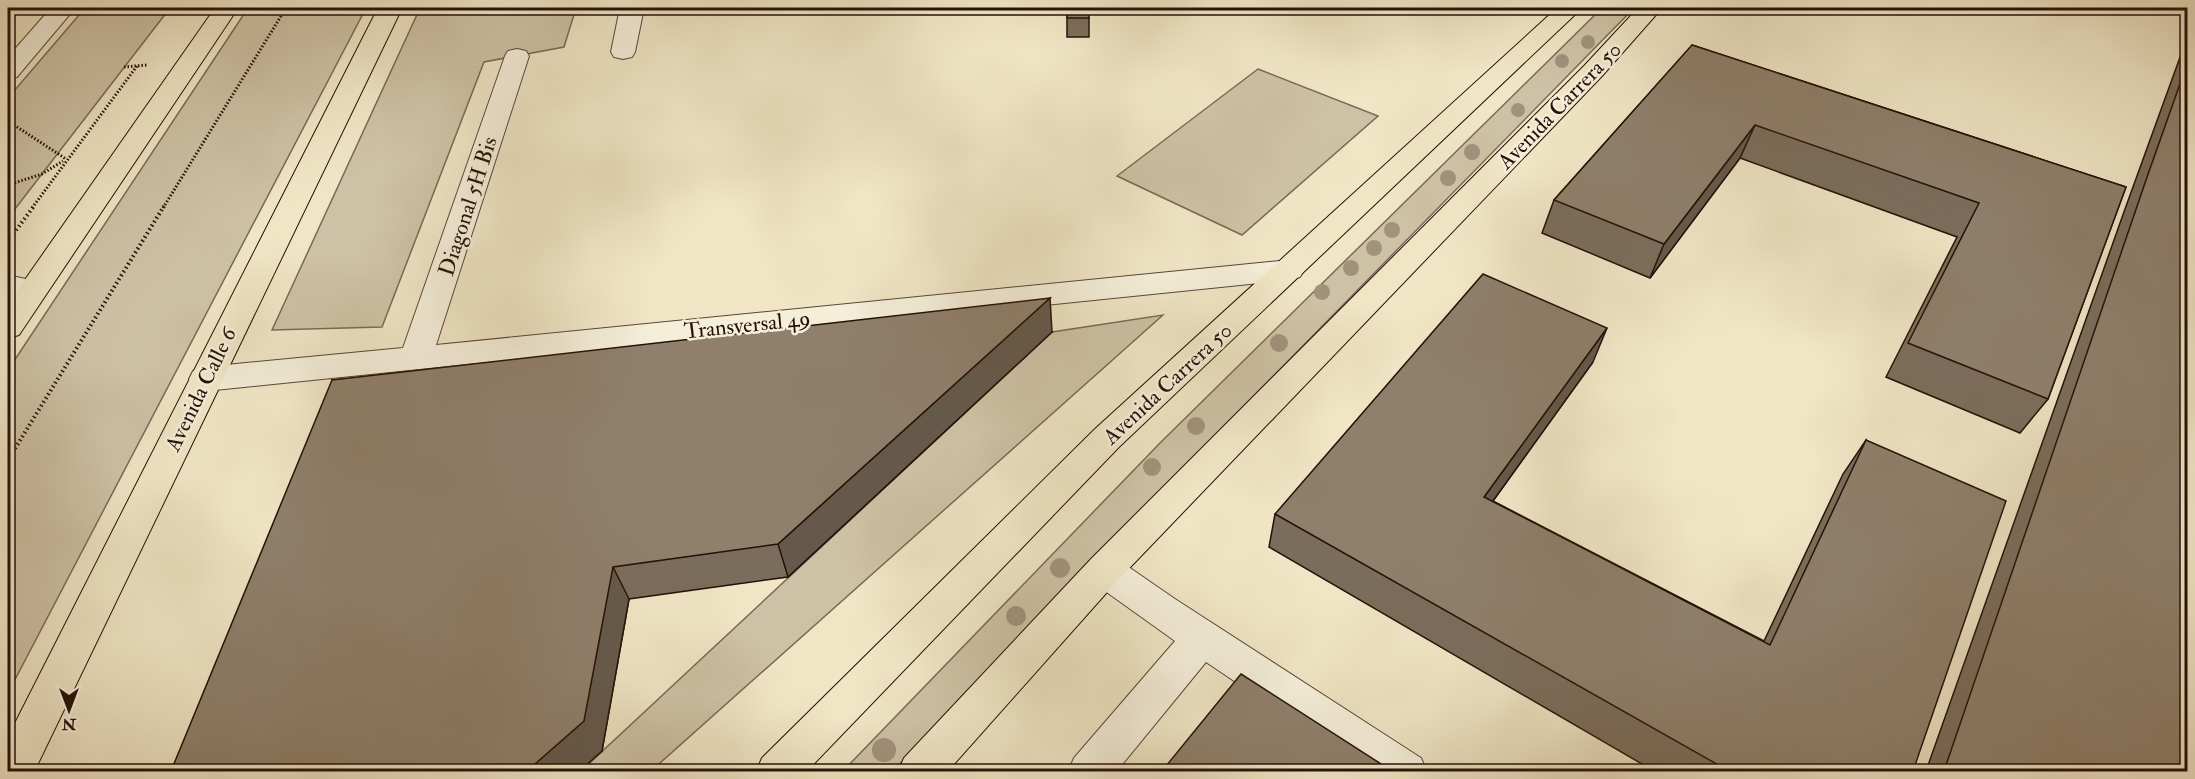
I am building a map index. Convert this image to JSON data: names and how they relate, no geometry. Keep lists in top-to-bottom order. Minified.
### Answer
{"streets":{"main road":["Avenida Carrera 50","Avenida Calle 6"],"street":["Diagonal 5H Bis","Transversal 49"]},"crossings":[["Avenida Carrera 50","Transversal 49"],["Diagonal 5H Bis","Transversal 49"],["Transversal 49","Avenida Calle 6"]],"north":"bottom"}
